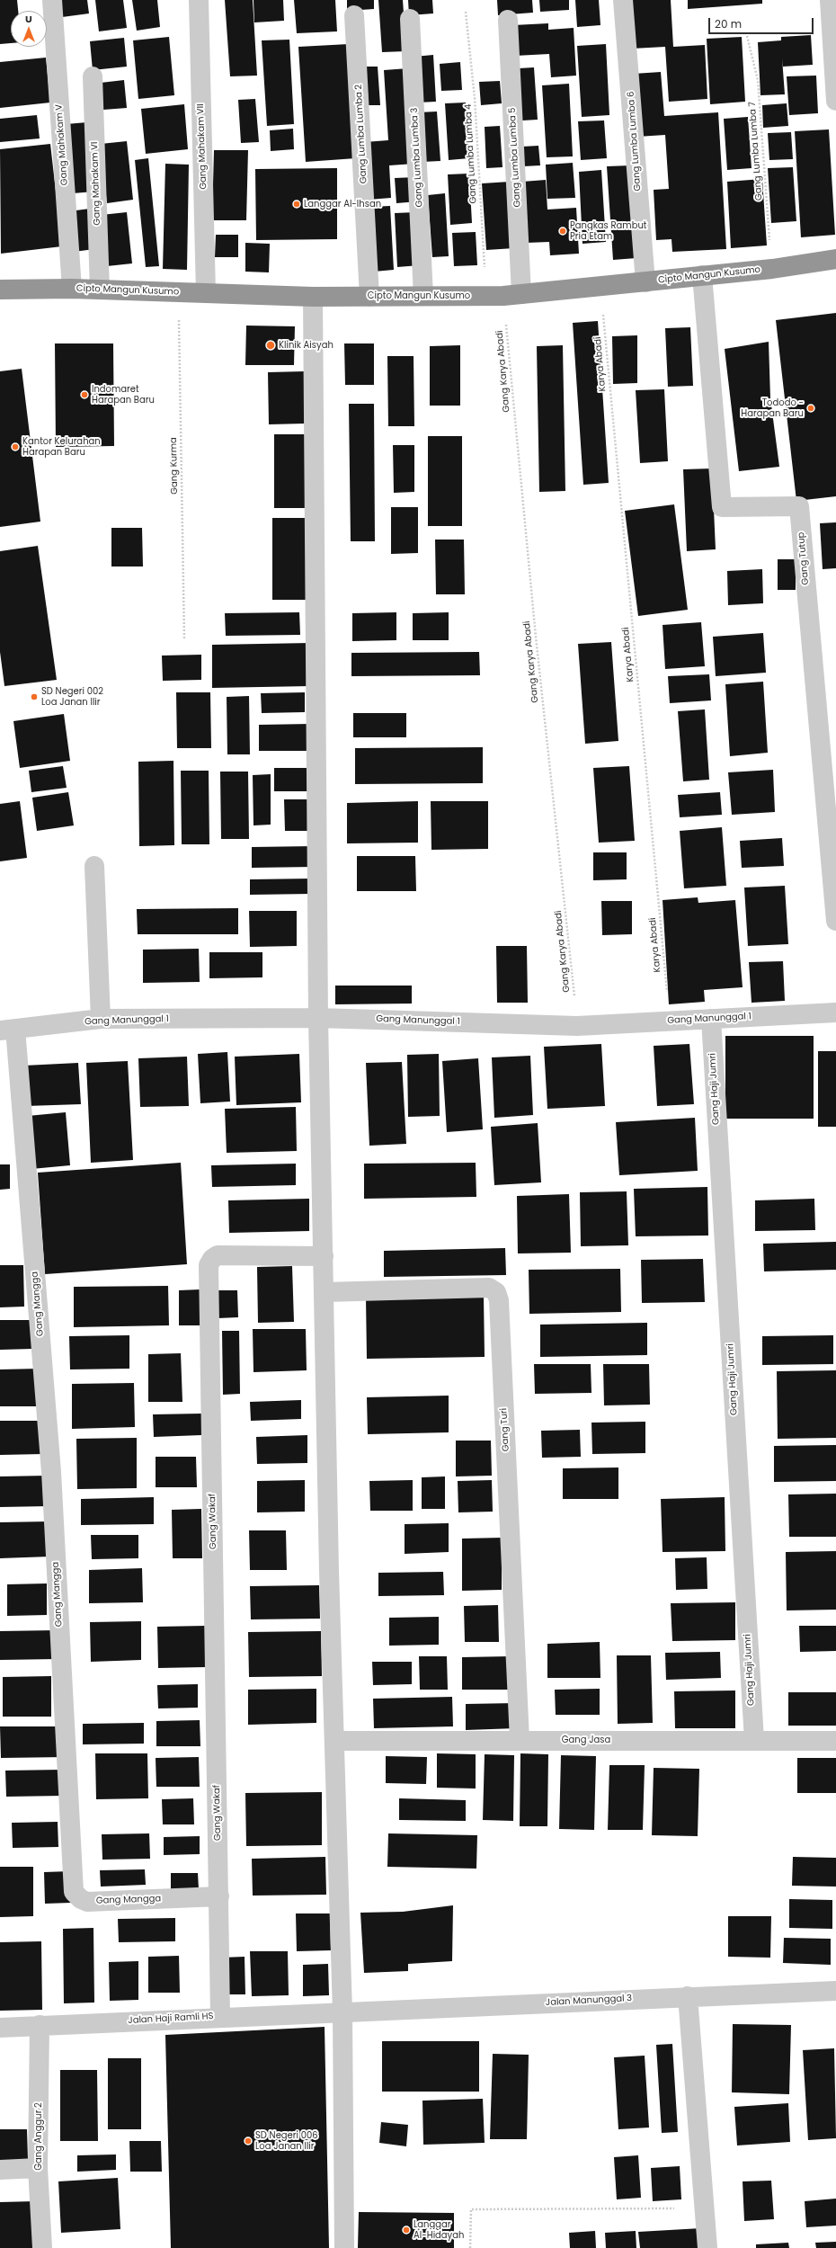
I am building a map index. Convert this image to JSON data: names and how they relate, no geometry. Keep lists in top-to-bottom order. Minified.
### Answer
{"streets":{"highway":["Cipto Mangun Kusumo"],"street":["Gang Lumba Lumba 2","Gang Lumba Lumba 6","Gang Mahakam V","Gang Mahakam VII","Gang Lumba Lumba 3","Gang Lumba Lumba 5","Gang Mahakam VI","Gang Tutup","Gang Manunggal 1","Gang Haji Jumri","Gang Mangga","Gang Turi","Gang Wakaf","Gang Jasa","Jalan Manunggal 3","Jalan Haji Ramli HS","Gang Anggur 2"],"path":["Gang Lumba Lumba 7","Gang Lumba Lumba 4","Karya Abadi","Gang Karya Abadi","Gang Kurma"]},"crossings":[["Gang Lumba Lumba 2","Cipto Mangun Kusumo"],["Gang Lumba Lumba 6","Cipto Mangun Kusumo"],["Gang Mahakam V","Cipto Mangun Kusumo"],["Gang Mahakam VII","Cipto Mangun Kusumo"],["Gang Lumba Lumba 7","Cipto Mangun Kusumo"],["Gang Lumba Lumba 4","Gang Lumba Lumba 5"],["Gang Lumba Lumba 4","Cipto Mangun Kusumo"],["Gang Lumba Lumba 4","Gang Karya Abadi"],["Gang Lumba Lumba 3","Cipto Mangun Kusumo"],["Gang Lumba Lumba 5","Cipto Mangun Kusumo"],["Gang Lumba Lumba 5","Gang Karya Abadi"],["Gang Mahakam VI","Cipto Mangun Kusumo"],["Cipto Mangun Kusumo","Karya Abadi"],["Cipto Mangun Kusumo","Gang Karya Abadi"],["Cipto Mangun Kusumo","Gang Kurma"],["Cipto Mangun Kusumo","Gang Tutup"],["Karya Abadi","Gang Manunggal 1"],["Gang Karya Abadi","Gang Manunggal 1"],["Gang Manunggal 1","Gang Haji Jumri"],["Gang Manunggal 1","Gang Mangga"],["Gang Haji Jumri","Gang Jasa"],["Gang Mangga","Gang Wakaf"],["Gang Turi","Gang Jasa"],["Jalan Manunggal 3","Jalan Haji Ramli HS"],["Jalan Haji Ramli HS","Gang Anggur 2"]],"places":["Langgar Al-Ihsan","Pangkas Rambut Pria Etam","Klinik Aisyah","Indomaret Harapan Baru","Tododo - Harapan Baru","Kantor Kelurahan Harapan Baru","SD Negeri 002 Loa Janan Ilir","SD Negeri 006 Loa Janan Ilir","Langgar Al-Hidayah"],"scale_bar":"20 m","north":"top"}
